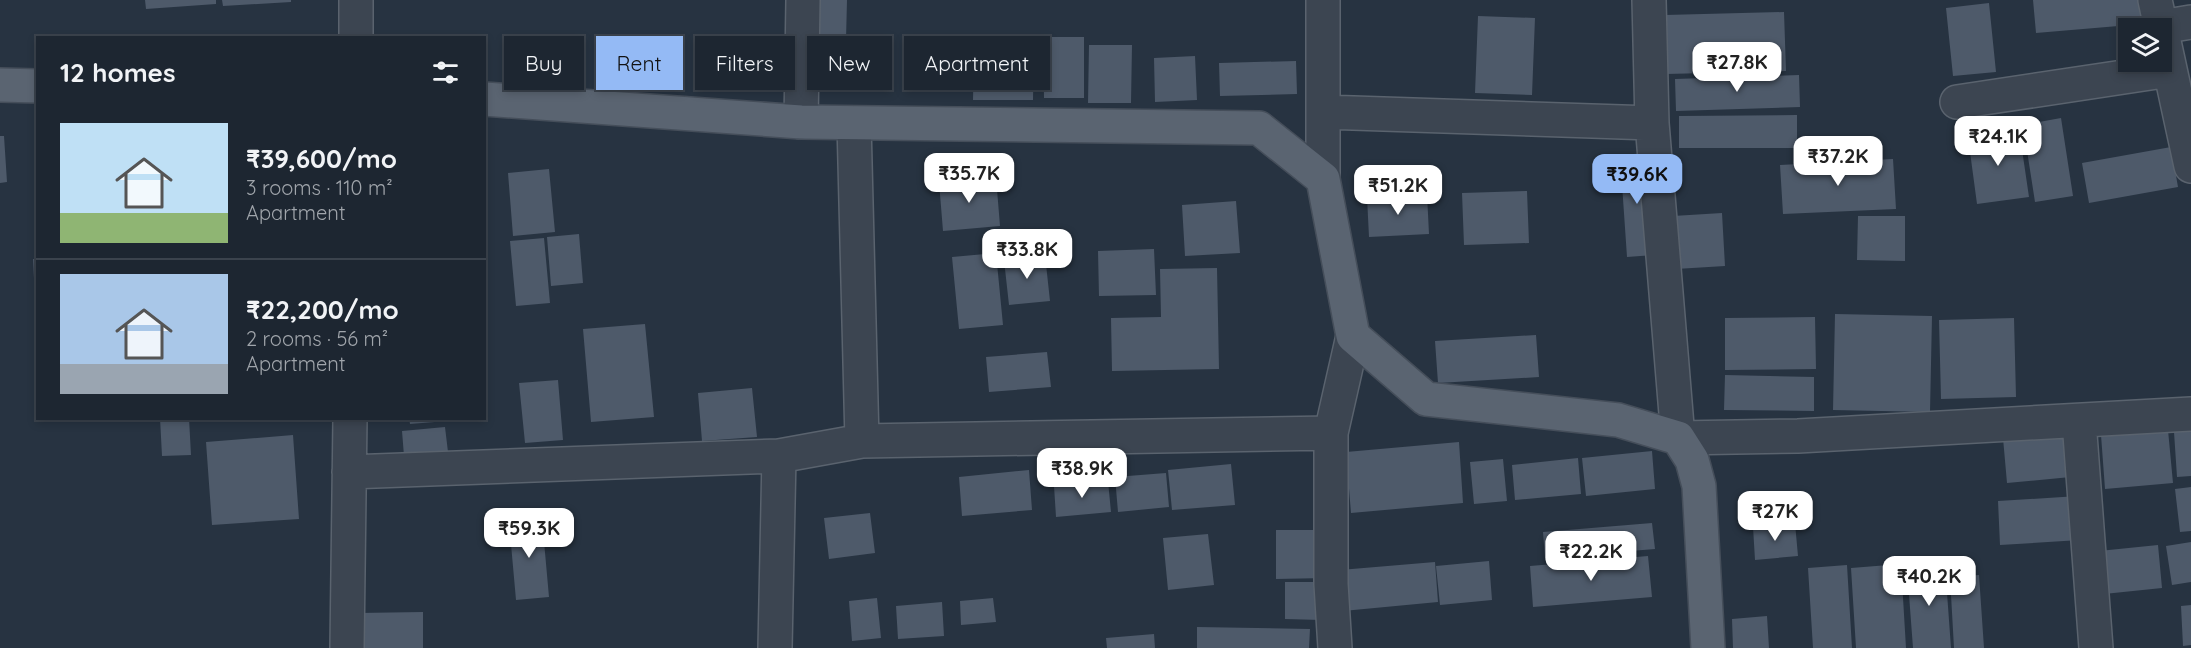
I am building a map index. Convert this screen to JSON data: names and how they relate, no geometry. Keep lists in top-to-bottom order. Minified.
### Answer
{"page":{"chip":["Buy","Rent","Filters","New","Apartment"],"heading":"12 homes","price":["₹27.8K","₹24.1K","₹37.2K","₹35.7K","₹39.6K","₹51.2K","₹33.8K","₹38.9K","₹27K","₹59.3K","₹22.2K","₹40.2K"],"list":[{"name":"₹39,600/mo","note":"3 rooms · 110 m² · Apartment"},{"name":"₹22,200/mo","note":"2 rooms · 56 m² · Apartment"}]}}
